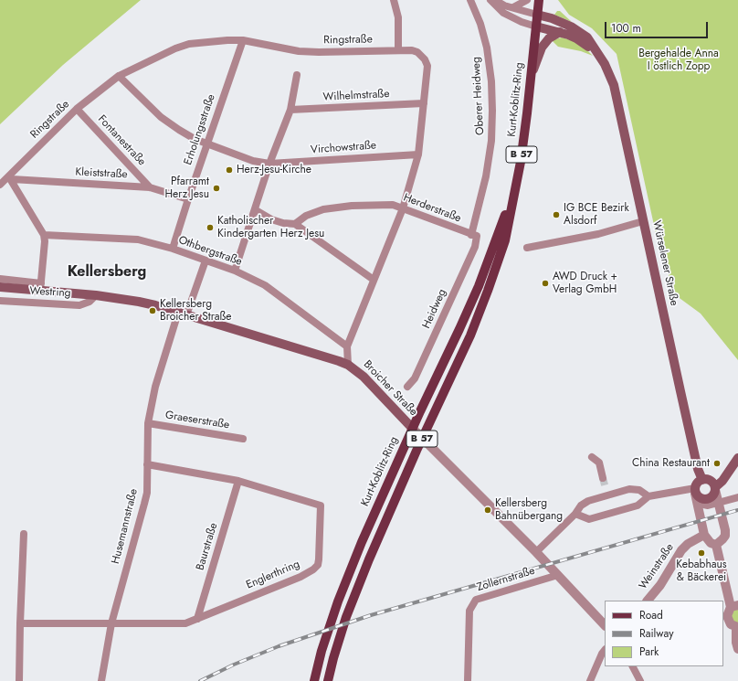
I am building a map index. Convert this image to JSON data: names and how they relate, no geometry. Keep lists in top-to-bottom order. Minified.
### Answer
{"streets":{"main road":["Kurt-Koblitz-Ring","B 57","Würselener Straße","Broicher Straße"],"street":["Ringstraße","Wilhelmstraße","Oberer Heidweg","Erholungsstraße","Fontanestraße","Virchowstraße","Kleiststraße","Herderstraße","Othbergstraße","Westring","Heidweg","Graeserstraße","Husemannstraße","Baurstraße","Weinstraße","Englerthring","Zollernstraße"]},"crossings":[["Ringstraße","Wilhelmstraße"],["Ringstraße","Erholungsstraße"],["Ringstraße","Fontanestraße"],["Ringstraße","Virchowstraße"],["Ringstraße","Kleiststraße"],["Ringstraße","Herderstraße"],["Ringstraße","Othbergstraße"],["Ringstraße","Broicher Straße"],["Oberer Heidweg","Herderstraße"],["Oberer Heidweg","Heidweg"],["Kurt-Koblitz-Ring","B 57"],["Kurt-Koblitz-Ring","Würselener Straße"],["Kurt-Koblitz-Ring","Broicher Straße"],["Erholungsstraße","Virchowstraße"],["Erholungsstraße","Kleiststraße"],["Erholungsstraße","Othbergstraße"],["Fontanestraße","Kleiststraße"],["B 57","Würselener Straße"],["Herderstraße","Heidweg"],["Othbergstraße","Husemannstraße"],["Westring","Broicher Straße"],["Broicher Straße","Husemannstraße"],["Broicher Straße","Zollernstraße"],["Graeserstraße","Husemannstraße"],["Husemannstraße","Englerthring"],["Baurstraße","Englerthring"]],"districts":["Kellersberg"],"parks":["Bergehalde Anna I östlich Zopp"],"places":["Herz-Jesu-Kirche","Pfarramt Herz Jesu","IG BCE Bezirk Alsdorf","Katholischer Kindergarten Herz Jesu","AWD Druck + Verlag GmbH","Kellersberg Broicher Straße","China Restaurant","Kellersberg Bahnübergang","Kebabhaus & Bäckerei"],"legend":["Road","Railway","Park"],"scale_bar":"100 m"}
